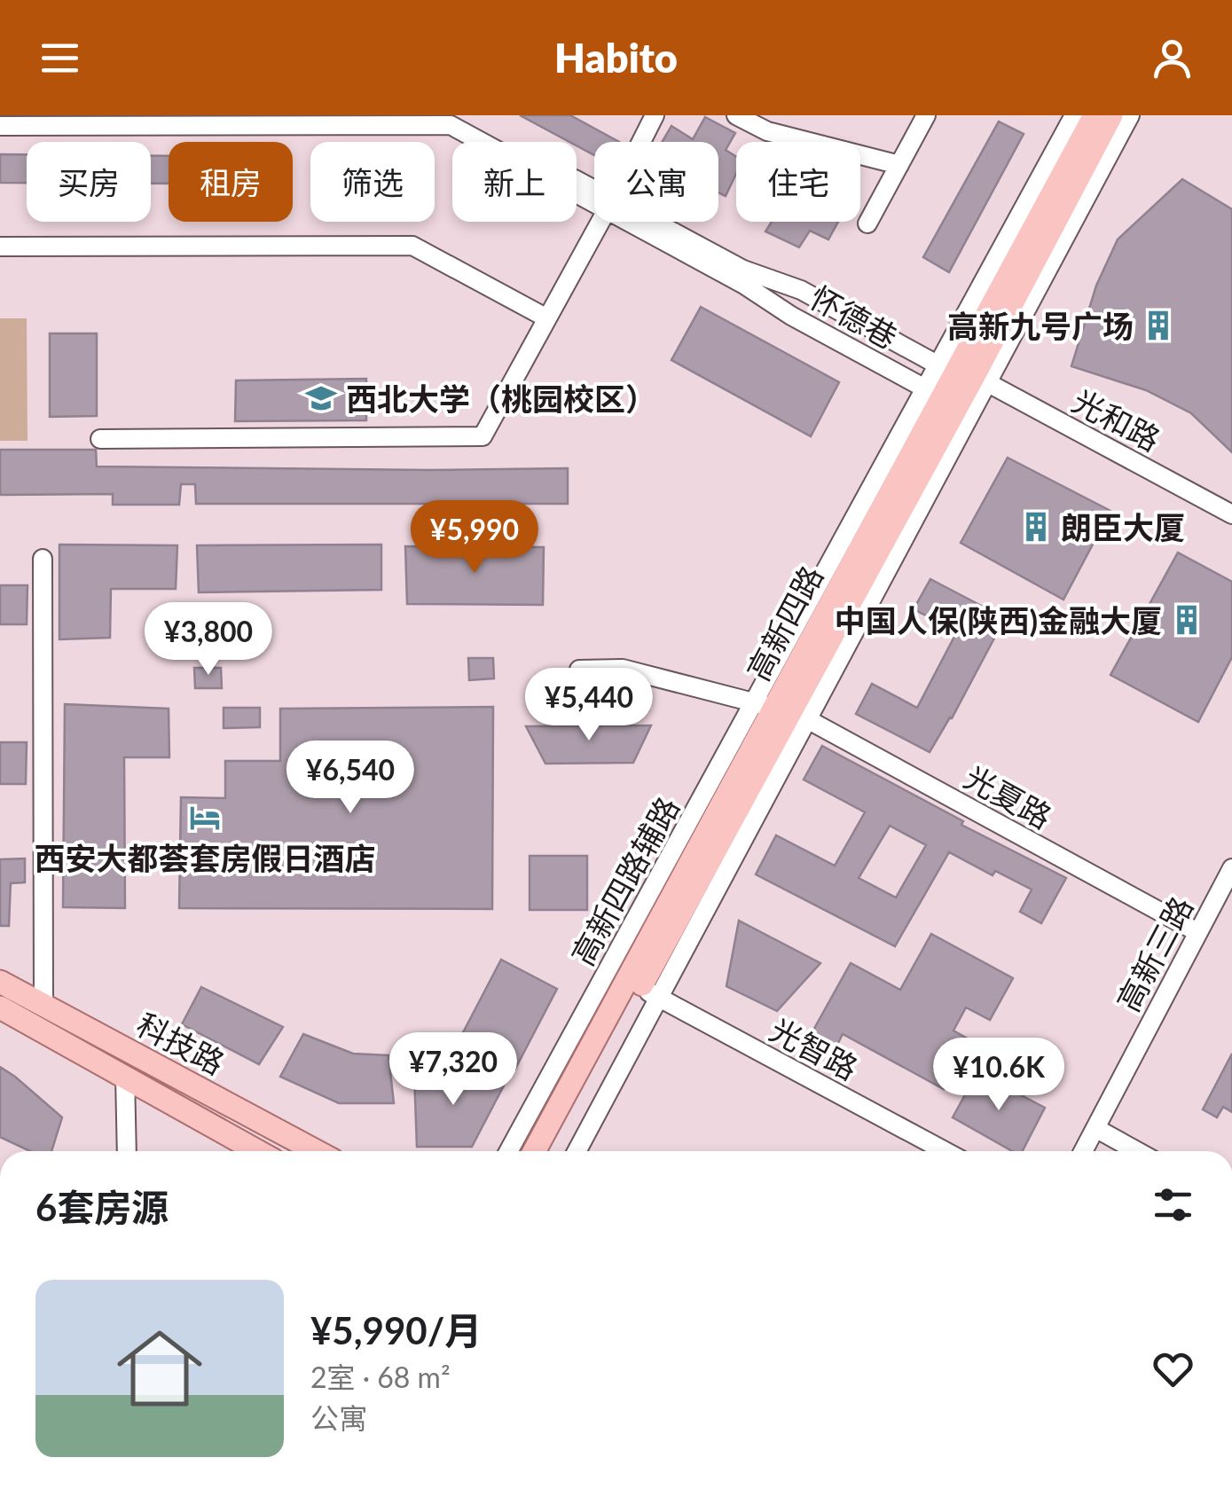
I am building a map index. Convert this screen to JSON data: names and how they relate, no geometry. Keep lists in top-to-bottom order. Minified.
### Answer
{"streets":{"main road":["高新四路","科技路"],"street":["怀德巷","光和路","光夏路","高新四路辅路","高新三路","光智路"]},"crossings":[["怀德巷","光和路"],["怀德巷","高新四路"],["光和路","高新四路"],["高新四路","光夏路"],["高新四路","高新四路辅路"],["高新四路","光智路"],["光夏路","高新四路辅路"],["光夏路","高新三路"]],"places":{"building":["高新九号广场","朗臣大厦","中国人保(陕西)金融大厦"],"school or university":["西北大学（桃园校区）"],"hotel":["西安大都荟套房假日酒店"]},"page":{"header":"Habito","chip":["买房","租房","筛选","新上","公寓","住宅"],"price":["¥5,990","¥3,800","¥5,440","¥6,540","¥7,320","¥10.6K"],"heading":"6套房源","list":[{"name":"¥5,990/月","note":"2室 · 68 m² · 公寓"}]}}
